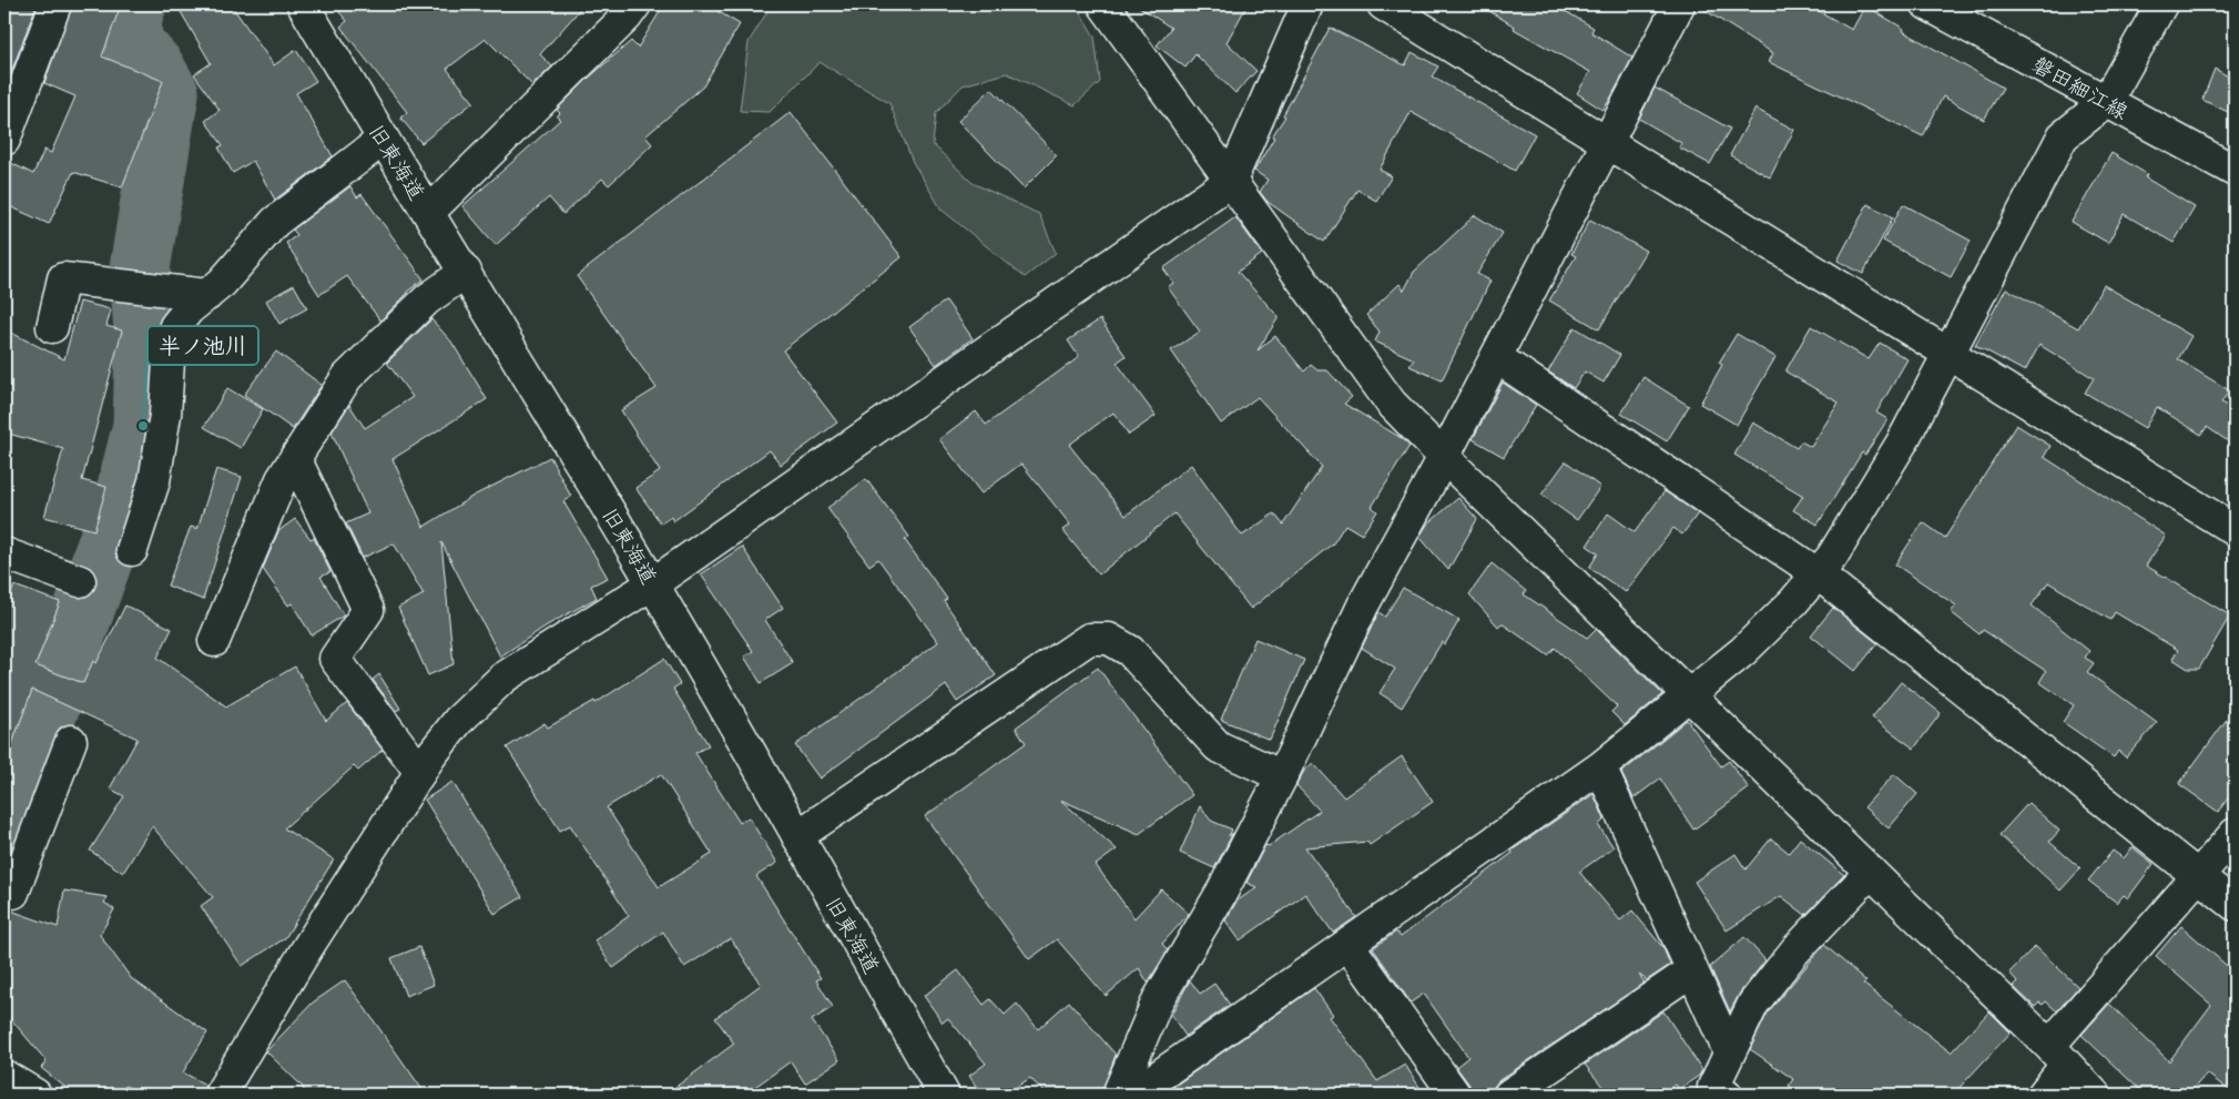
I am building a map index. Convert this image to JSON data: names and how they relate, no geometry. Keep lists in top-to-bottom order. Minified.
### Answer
{"streets":{"street":["磐田細江線","旧東海道"]},"places":["半ノ池川"]}
